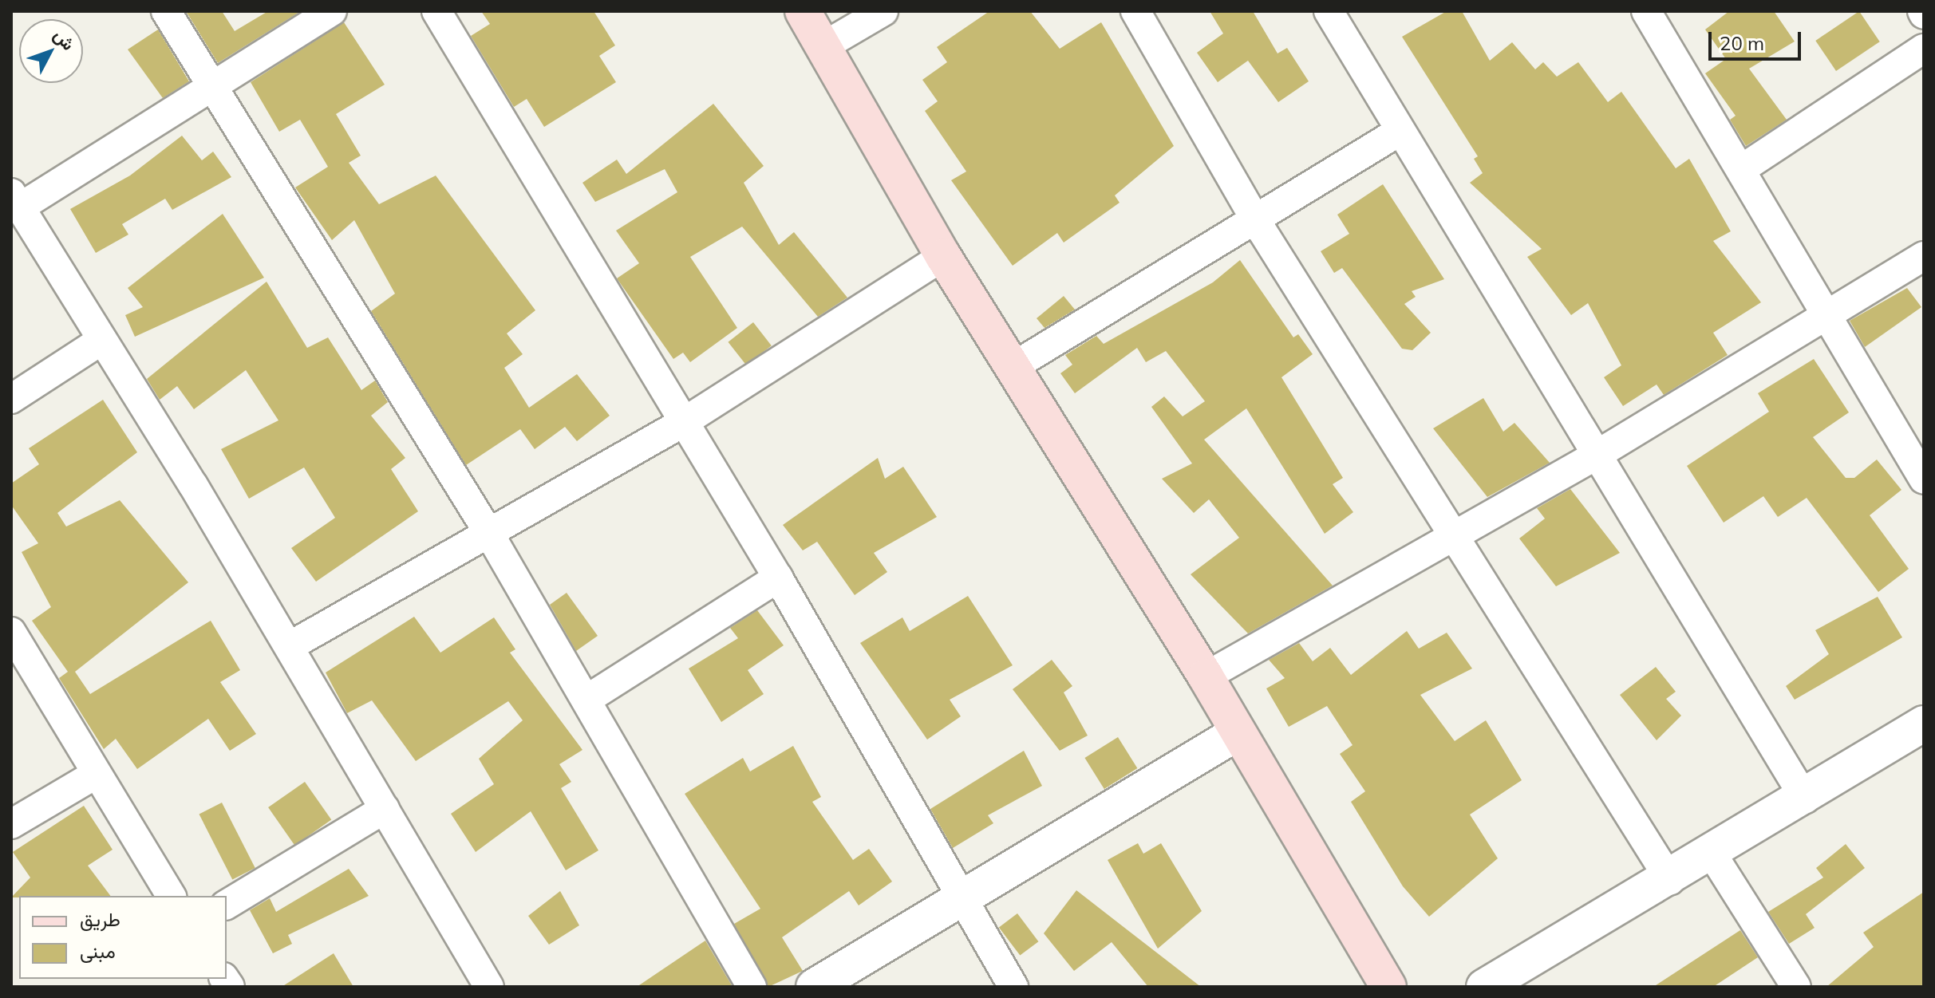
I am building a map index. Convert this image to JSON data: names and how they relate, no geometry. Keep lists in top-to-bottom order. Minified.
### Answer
{"legend":["طريق","مبنى"],"scale_bar":"20 m","north":"top right"}
